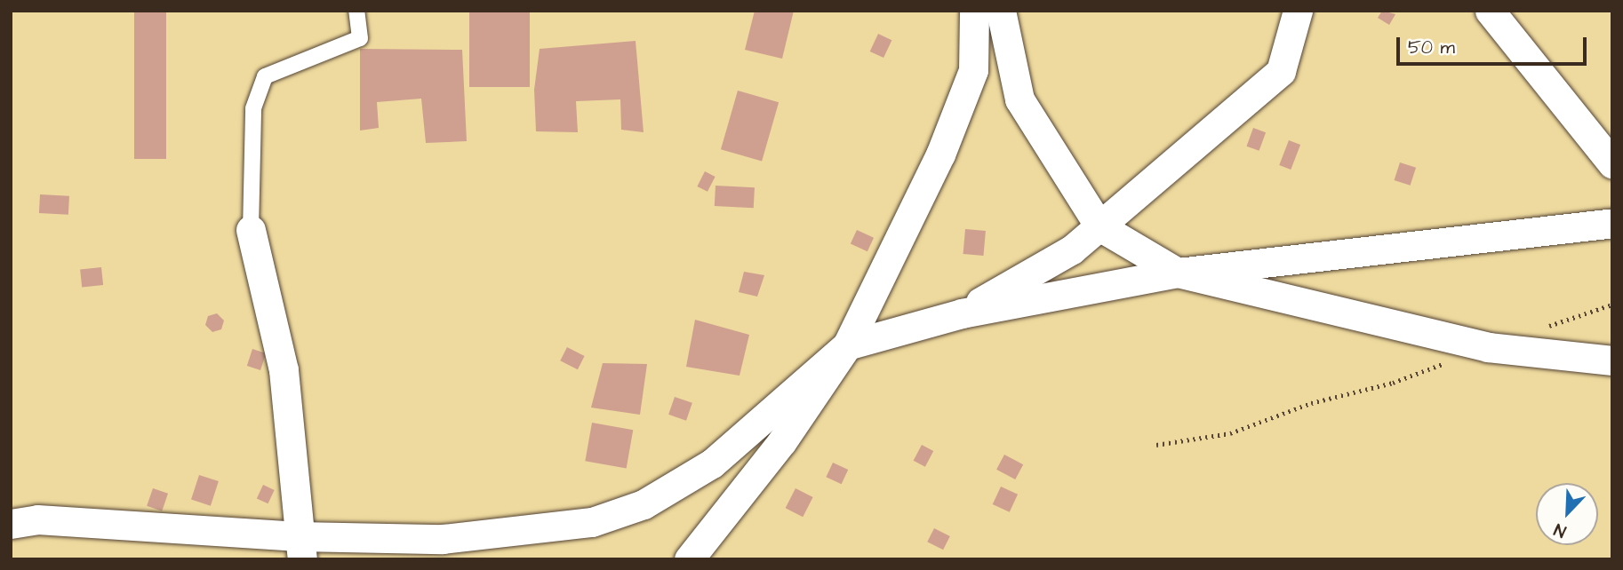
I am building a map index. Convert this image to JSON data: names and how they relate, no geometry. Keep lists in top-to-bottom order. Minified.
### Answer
{"scale_bar":"50 m","north":"bottom left"}
